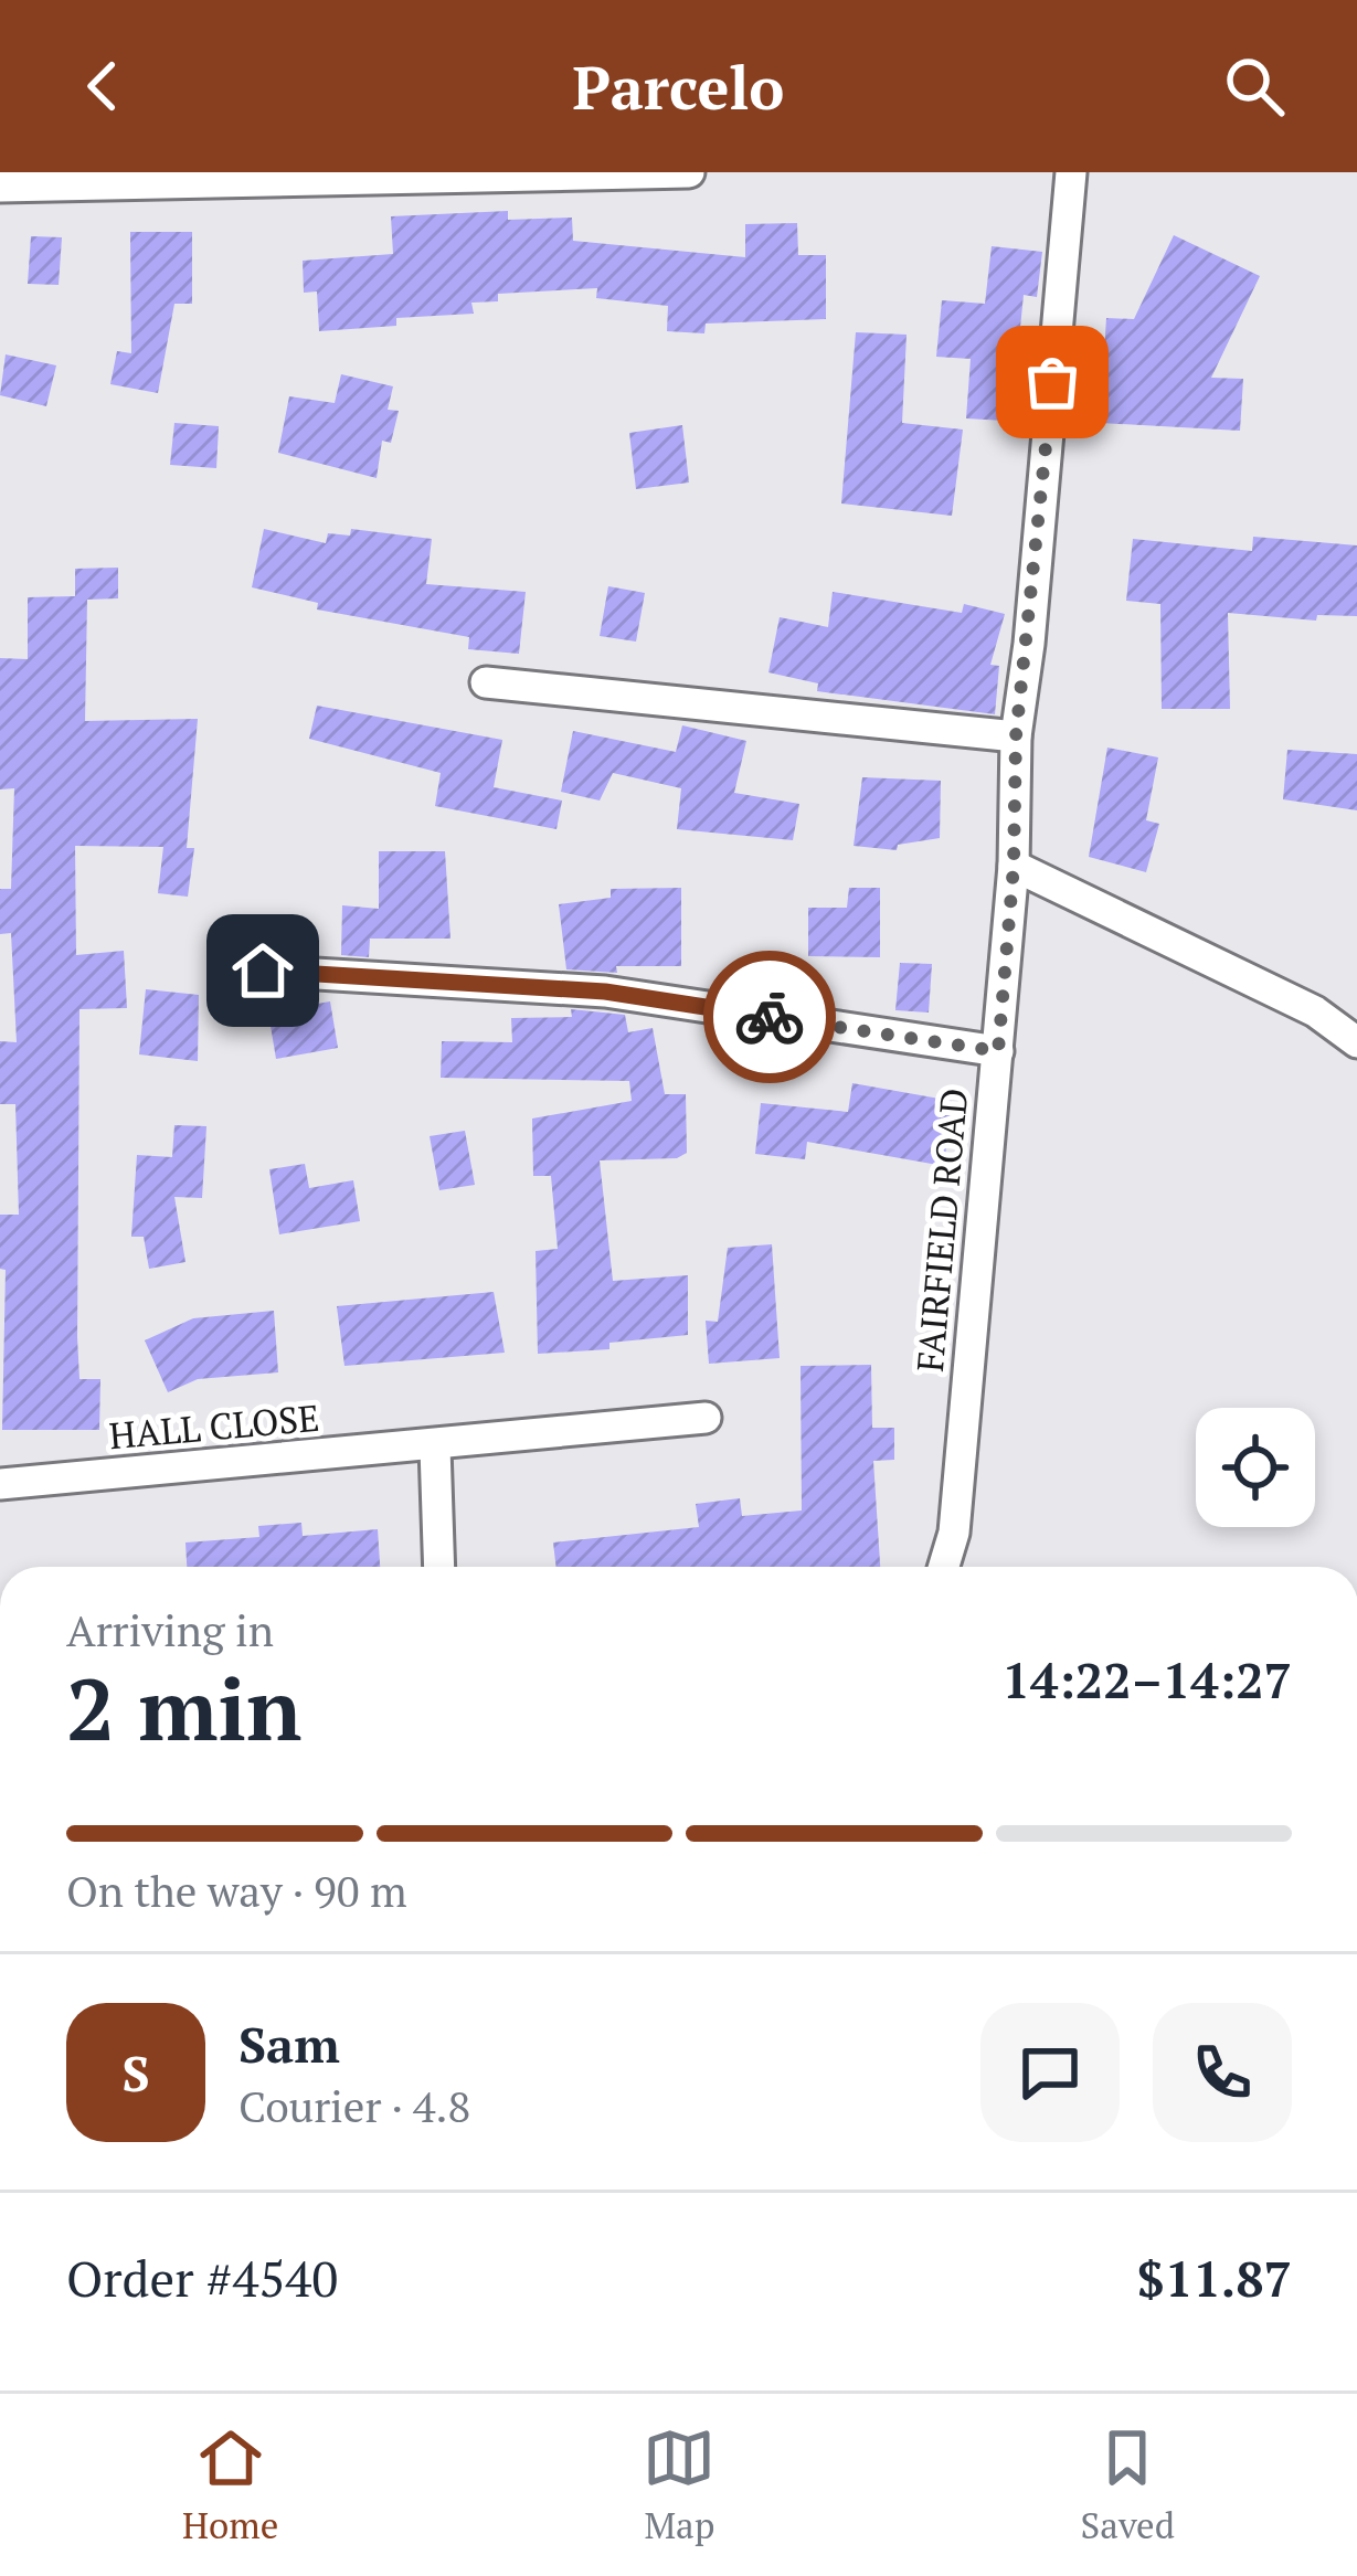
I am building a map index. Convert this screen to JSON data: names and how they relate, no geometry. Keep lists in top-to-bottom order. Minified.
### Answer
{"streets":{"street":["FAIRFIELD ROAD","HALL CLOSE"]},"page":{"header":"Parcelo","heading":["2 min","Arriving in","14:22–14:27"],"panel":["Sam","Courier · 4.8","Order #4540","$11.87"],"bar":"On the way · 90 m","round":"S","tabs":["Home","Map","Saved"]}}
